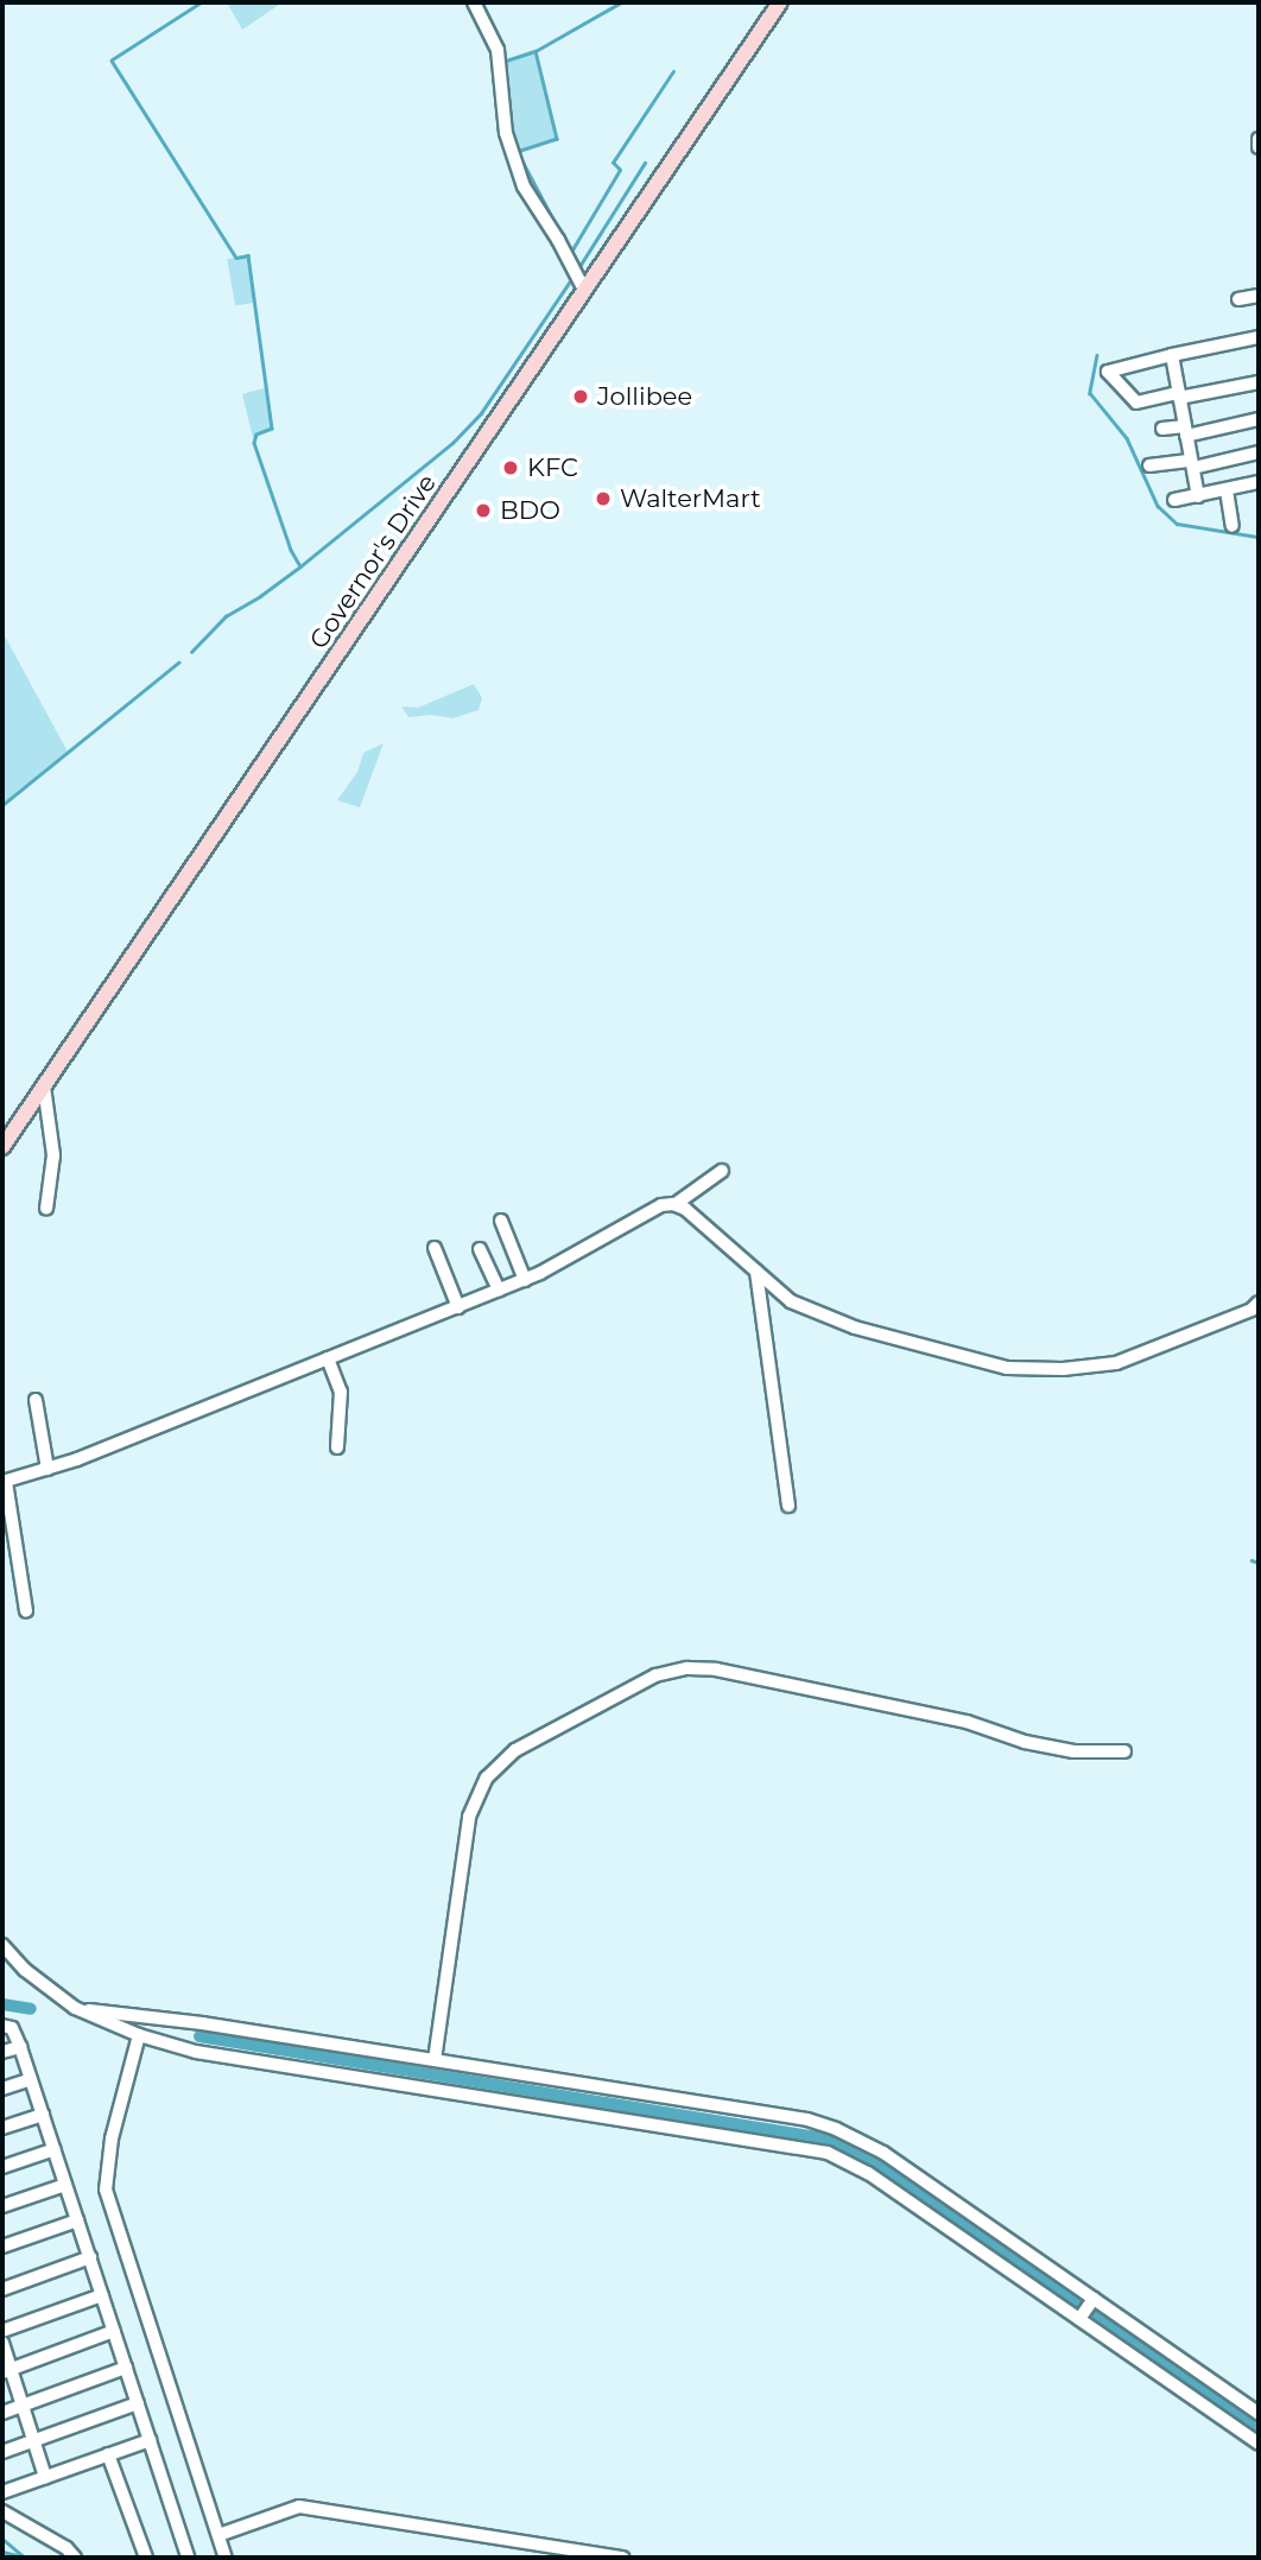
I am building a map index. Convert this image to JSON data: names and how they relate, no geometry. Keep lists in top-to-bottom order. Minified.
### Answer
{"streets":{"main road":["Governor's Drive"]},"places":["Jollibee","KFC","WalterMart","BDO"]}
